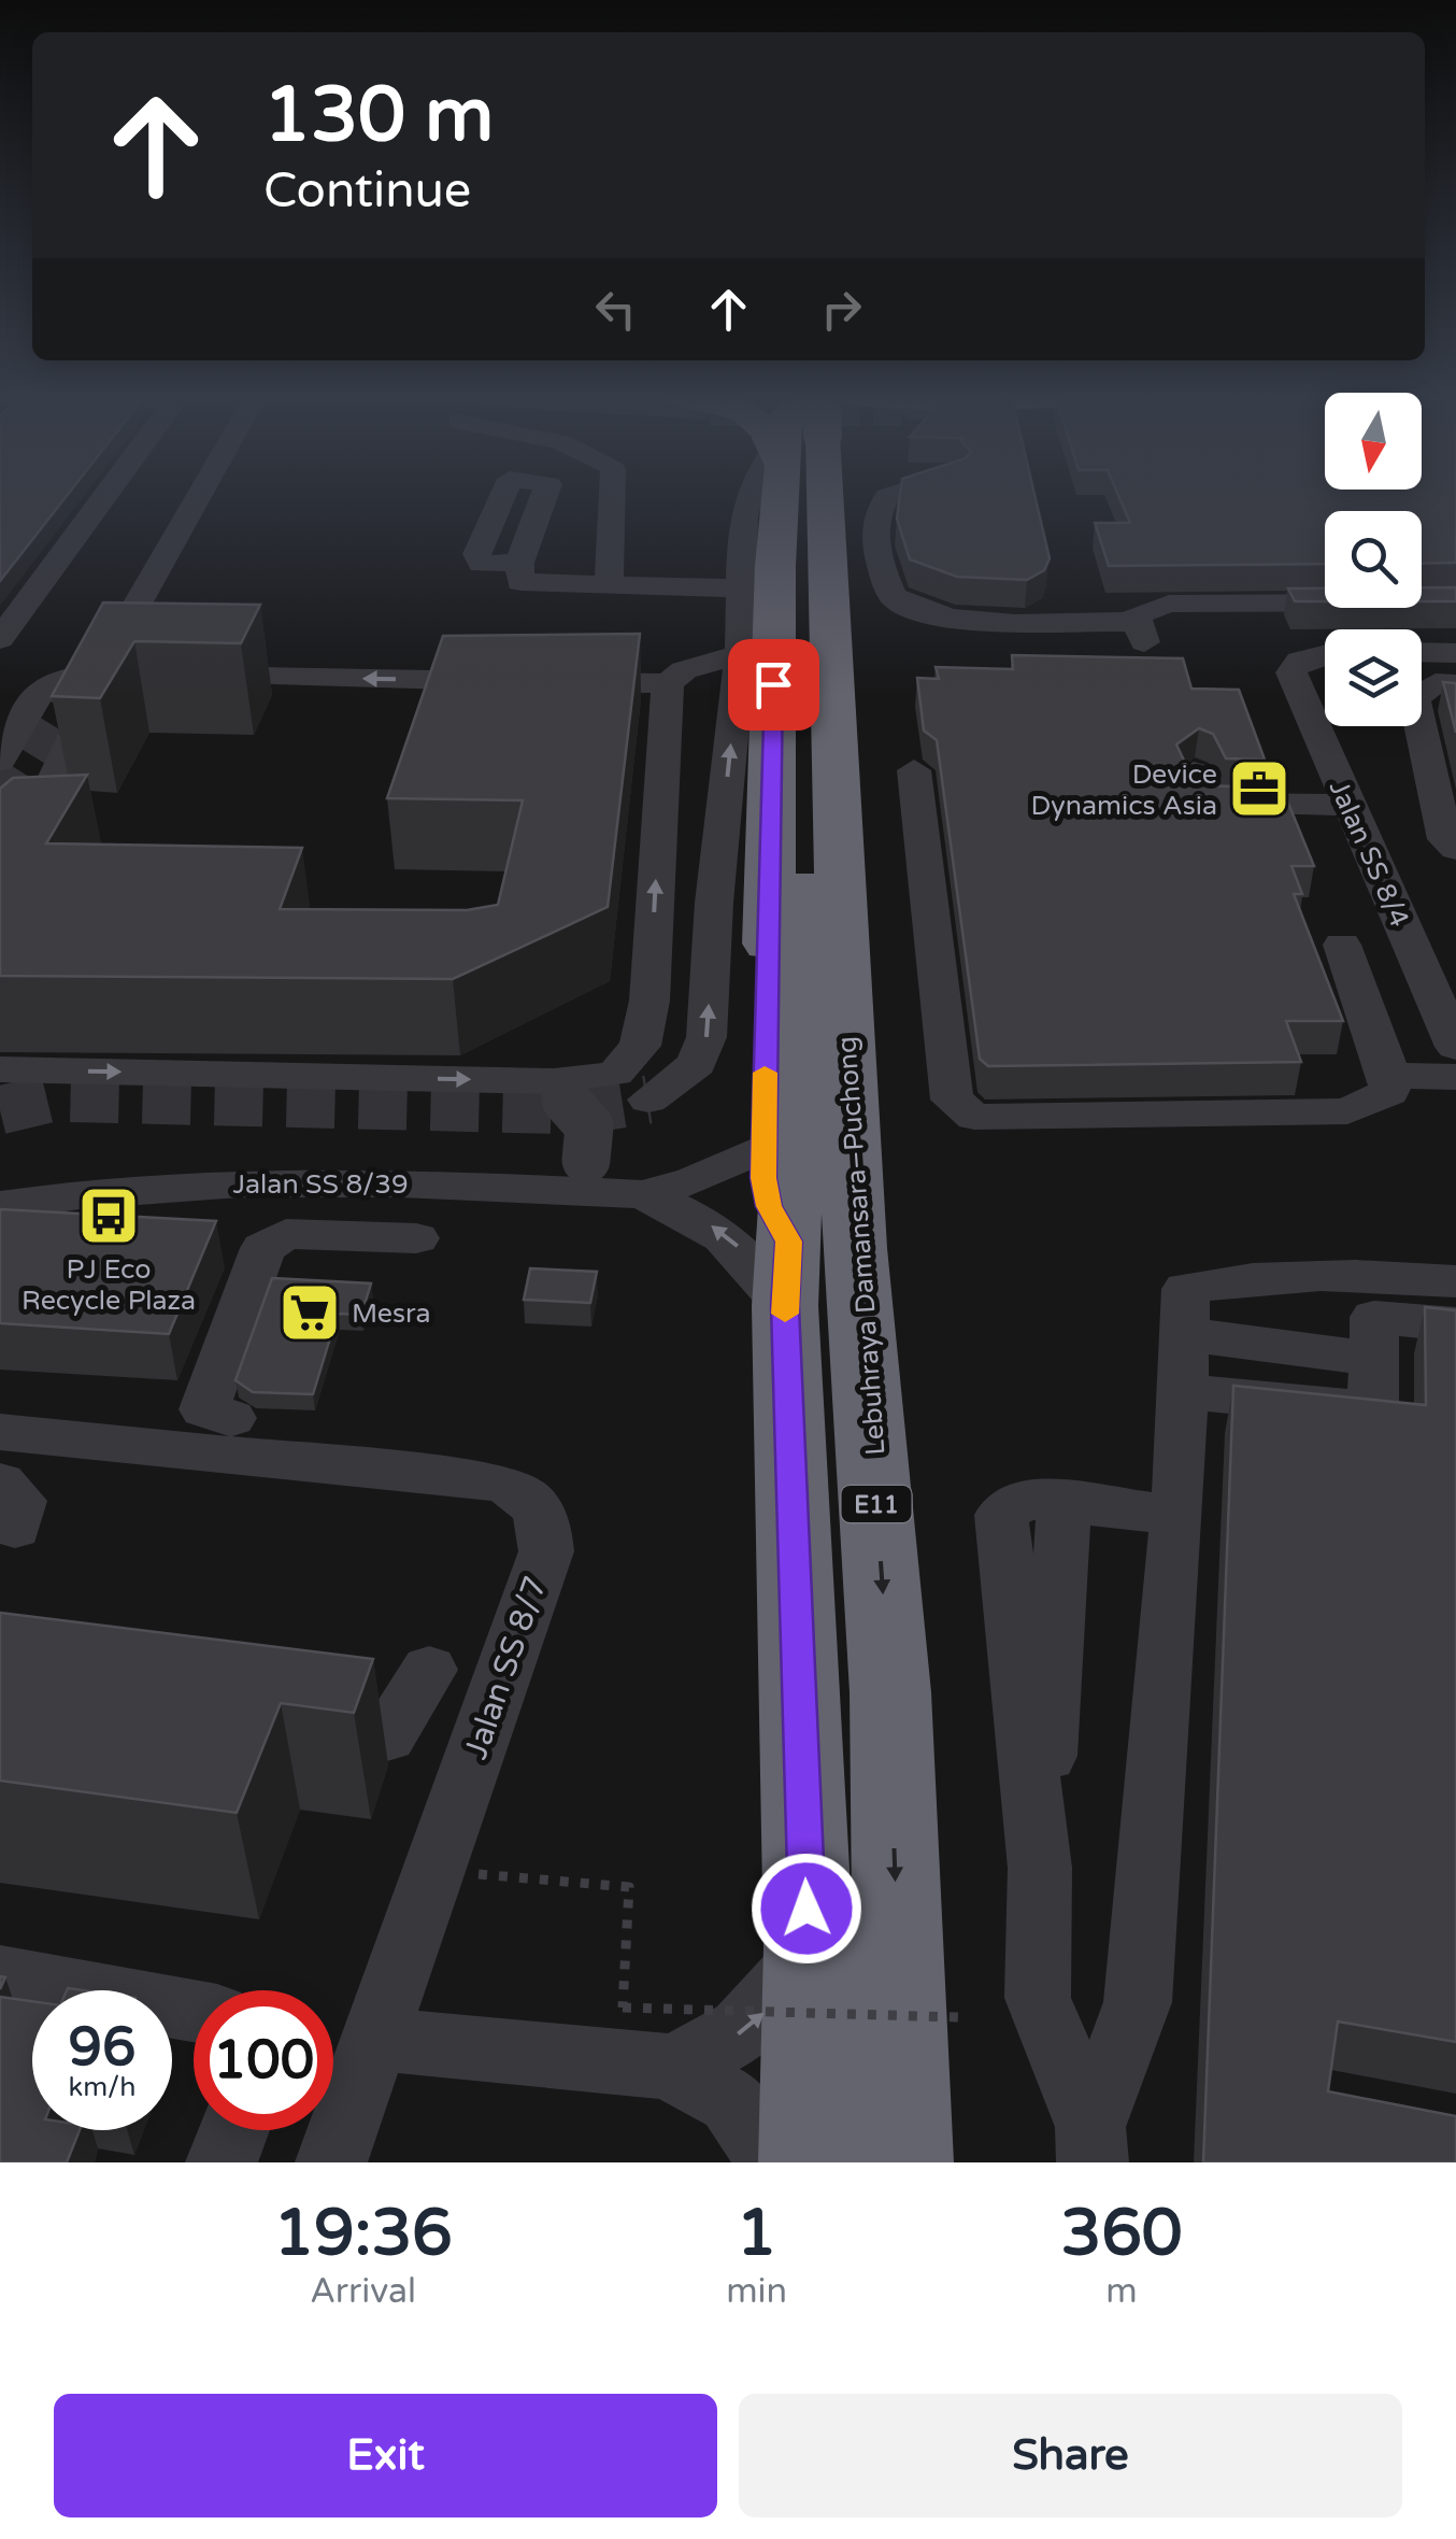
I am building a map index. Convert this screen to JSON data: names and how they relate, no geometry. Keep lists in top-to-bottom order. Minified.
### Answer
{"streets":{"highway":["Lebuhraya Damansara–Puchong","E11"],"street":["Jalan SS 8/4","Jalan SS 8/39","Jalan SS 8/7"]},"crossings":[["Jalan SS 8/39","Lebuhraya Damansara–Puchong"]],"places":{"office":["Device Dynamics Asia"],"bus stop":["PJ Eco Recycle Plaza"],"supermarket":["Mesra"]},"north":"bottom","page":{"turn":["130 m","Continue"],"speed":"96 km/h","limit":"100","eta":["19:36","Arrival","1","min","360","m"],"buttons":["Exit","Share"]}}
